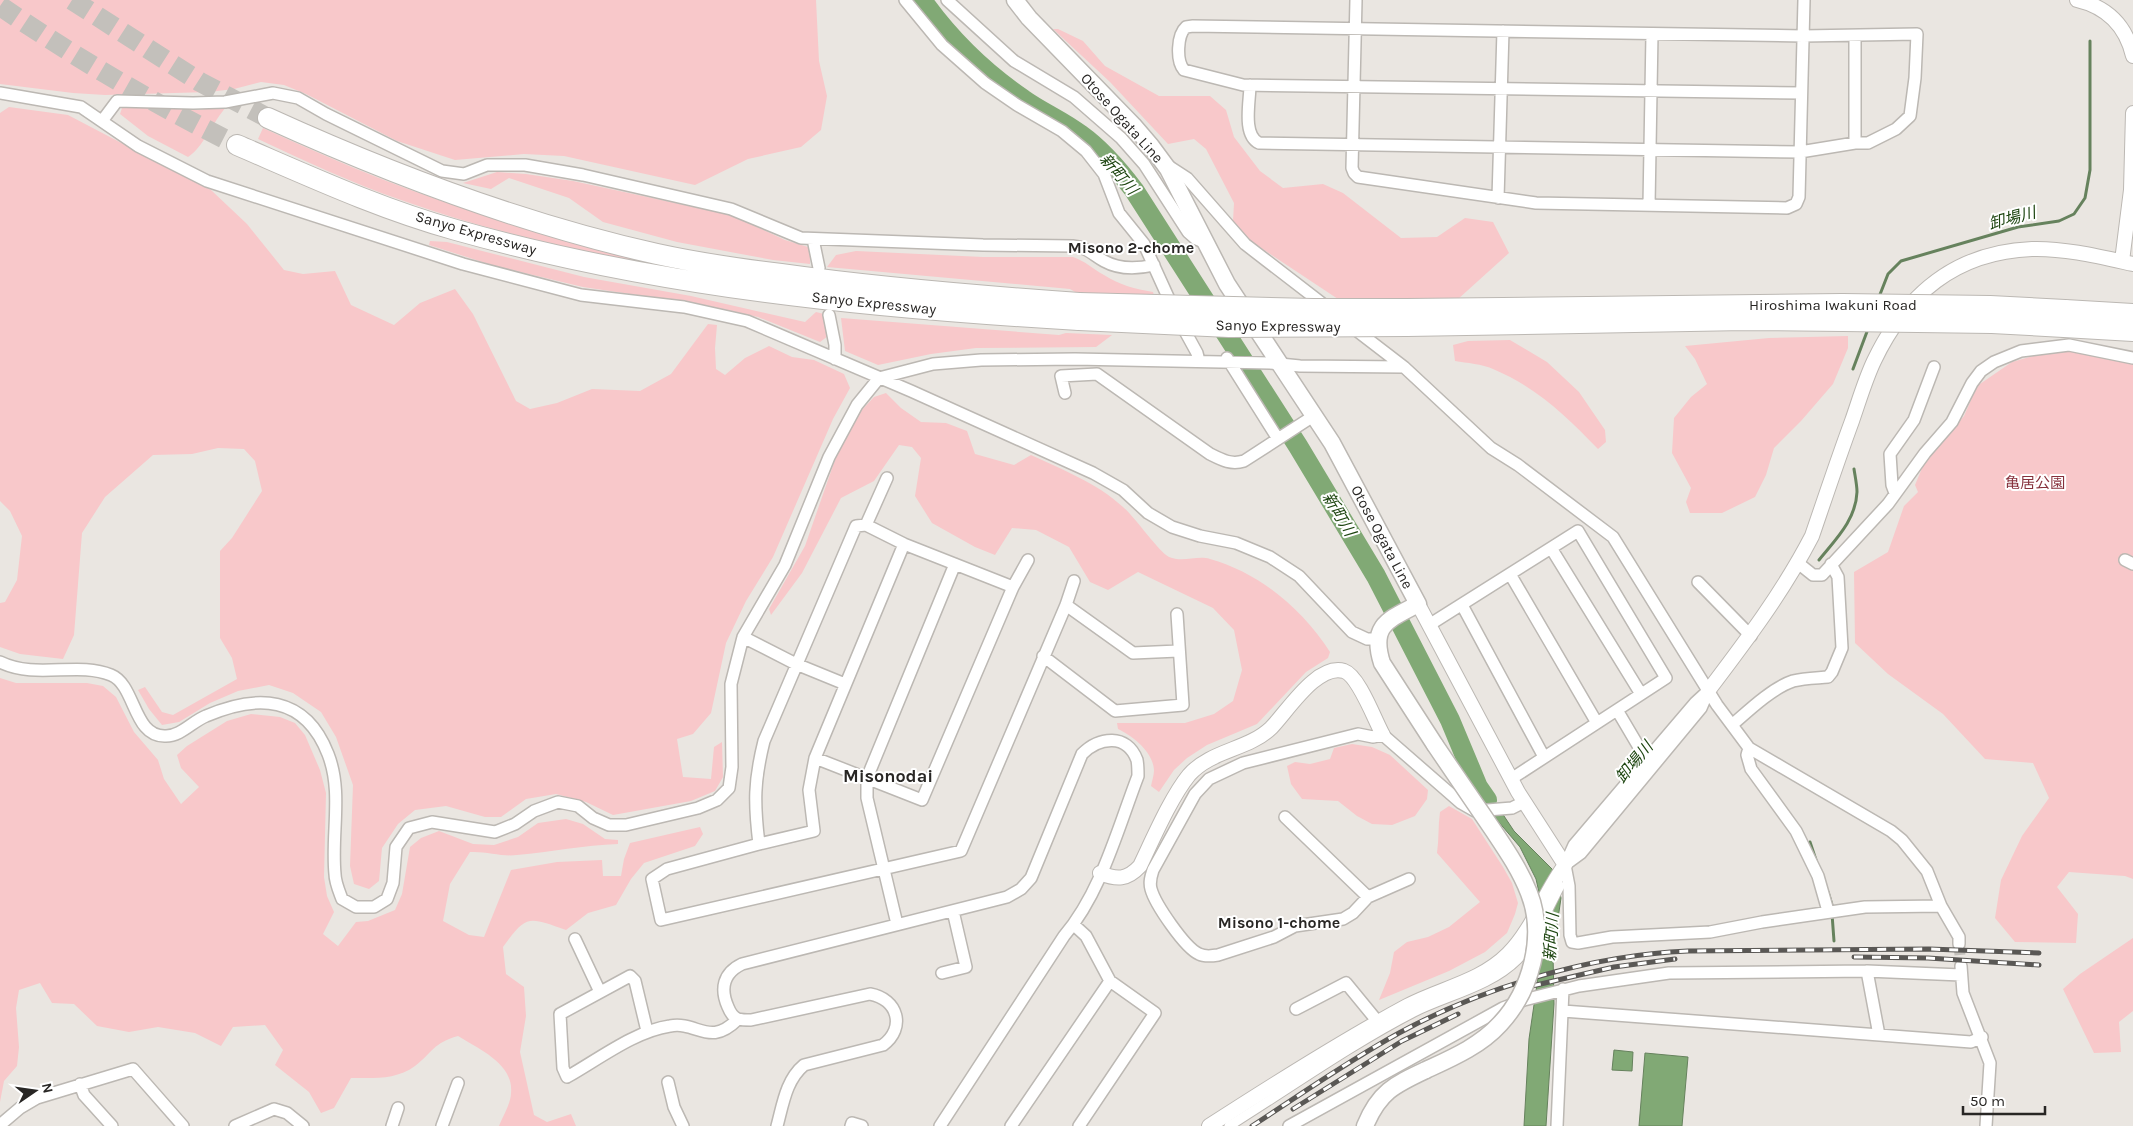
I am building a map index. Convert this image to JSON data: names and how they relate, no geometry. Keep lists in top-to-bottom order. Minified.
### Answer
{"streets":{"highway":["Sanyo Expressway","Hiroshima Iwakuni Road"],"main road":["Otose Ogata Line"]},"crossings":[["Sanyo Expressway","Hiroshima Iwakuni Road"]],"districts":["Misono 2-chome","Misonodai","Misono 1-chome"],"water":["新町川","卸場川"],"parks":["亀居公園"],"scale_bar":"50 m","north":"right"}
